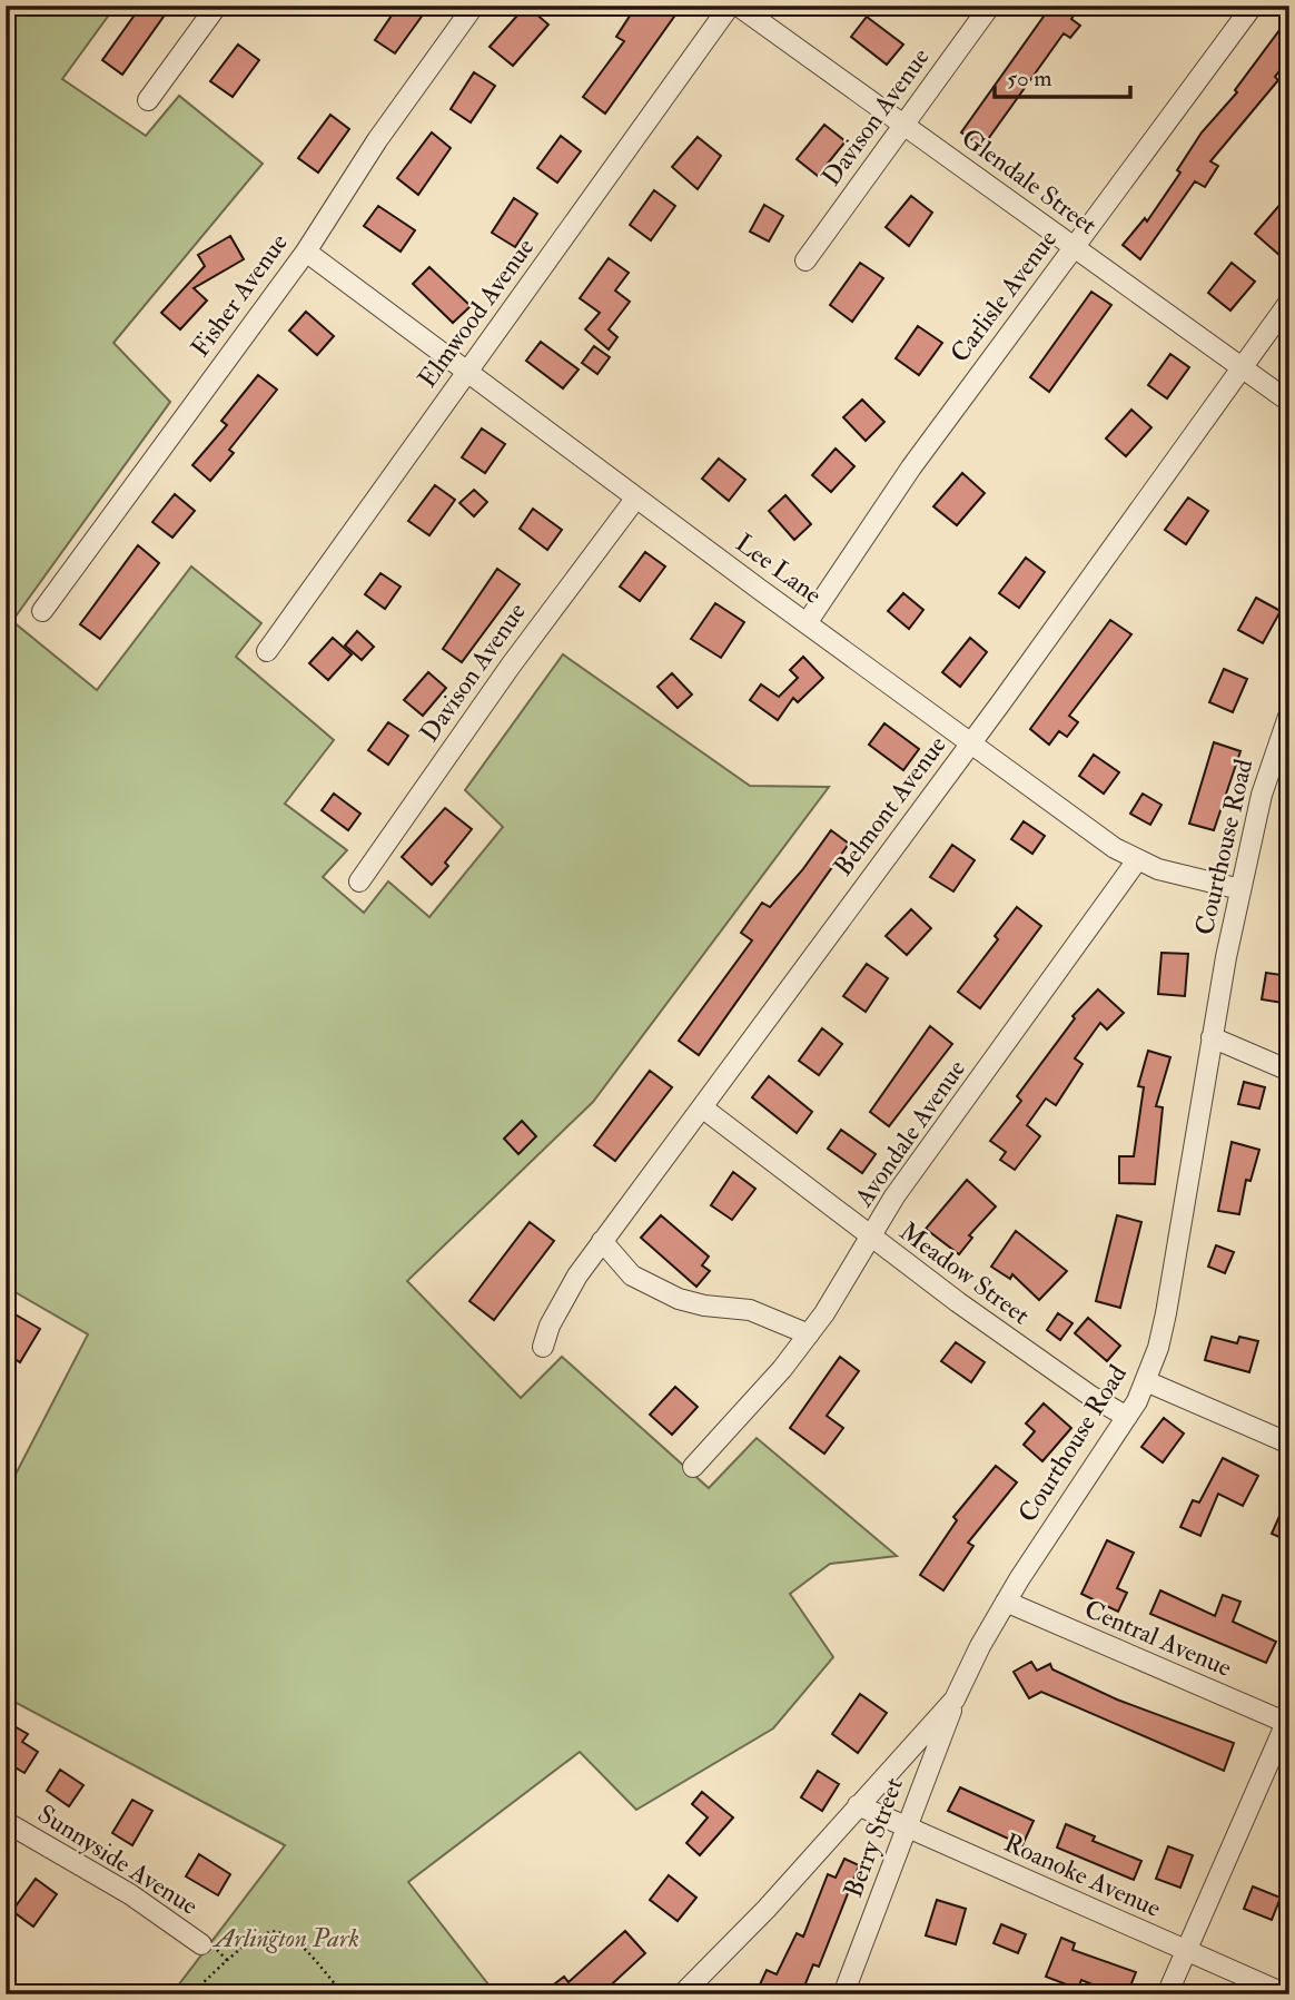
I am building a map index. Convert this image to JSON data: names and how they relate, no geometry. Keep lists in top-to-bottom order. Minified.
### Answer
{"streets":{"street":["Davison Avenue","Glendale Street","Fisher Avenue","Carlisle Avenue","Elmwood Avenue","Lee Lane","Belmont Avenue","Courthouse Road","Avondale Avenue","Meadow Street","Central Avenue","Berry Street","Sunnyside Avenue","Roanoke Avenue"]},"crossings":[["Davison Avenue","Glendale Street"],["Davison Avenue","Lee Lane"],["Glendale Street","Carlisle Avenue"],["Glendale Street","Belmont Avenue"],["Fisher Avenue","Lee Lane"],["Carlisle Avenue","Lee Lane"],["Elmwood Avenue","Lee Lane"],["Lee Lane","Belmont Avenue"],["Lee Lane","Courthouse Road"],["Lee Lane","Avondale Avenue"],["Belmont Avenue","Meadow Street"],["Courthouse Road","Meadow Street"],["Courthouse Road","Central Avenue"],["Courthouse Road","Berry Street"],["Courthouse Road","Roanoke Avenue"],["Avondale Avenue","Meadow Street"],["Berry Street","Roanoke Avenue"]],"parks":["Arlington Park"],"scale_bar":"50 m"}
